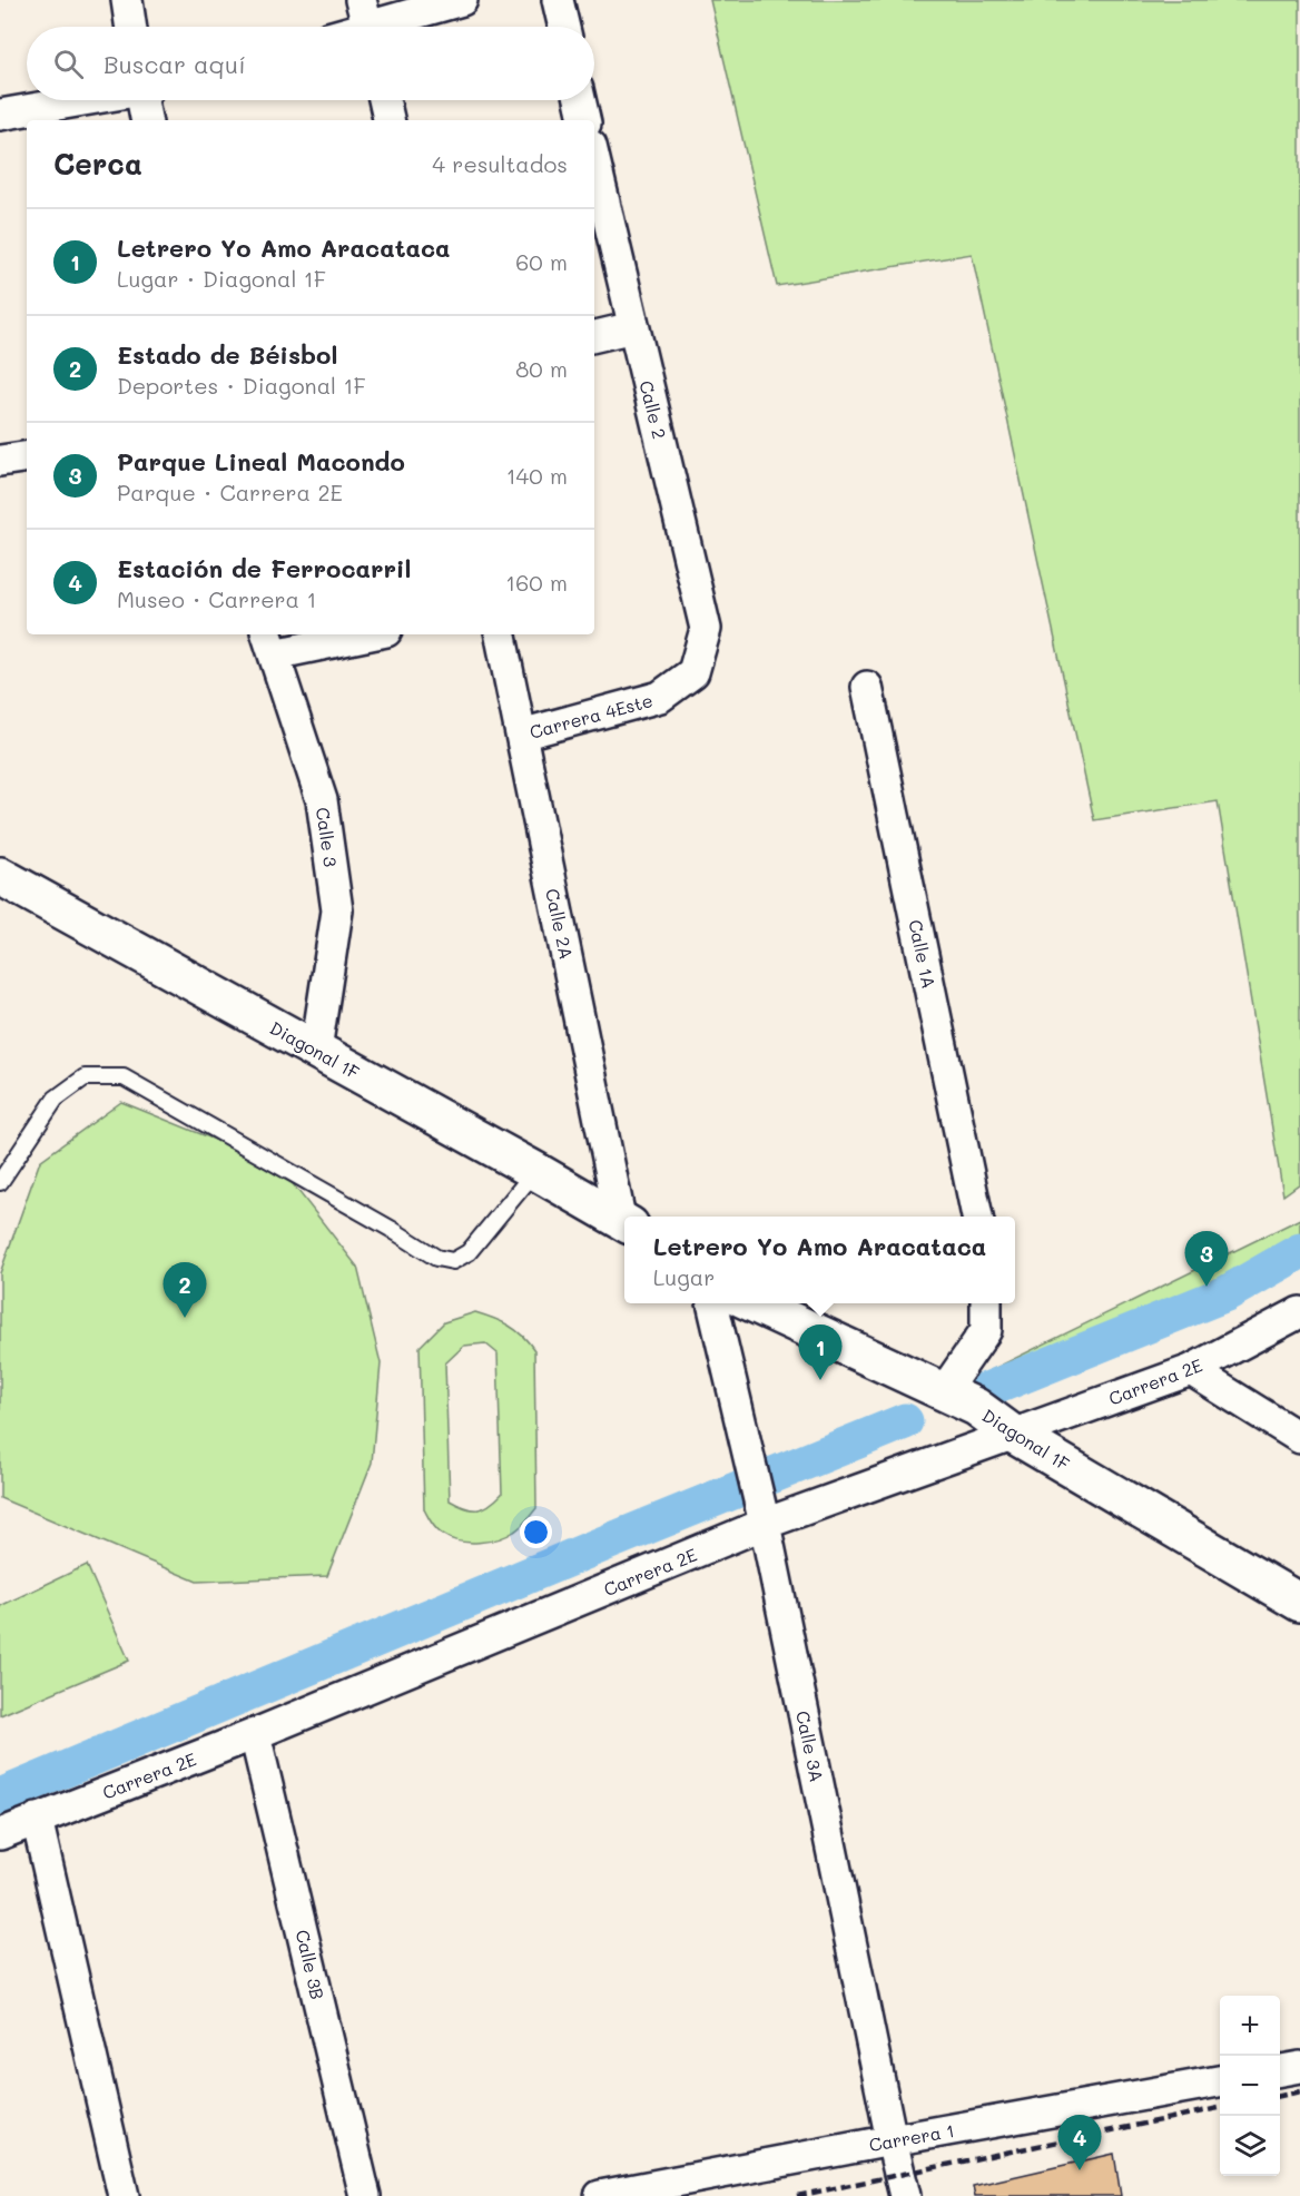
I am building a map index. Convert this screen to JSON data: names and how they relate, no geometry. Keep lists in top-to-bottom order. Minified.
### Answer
{"streets":{"main road":["Diagonal 1F"],"street":["Calle 2","Carrera 4Este","Calle 3","Calle 2A","Calle 1A","Carrera 2E","Calle 3A","Calle 3B","Carrera 1"]},"crossings":[["Calle 2","Carrera 4Este"],["Carrera 4Este","Calle 2A"],["Calle 3","Diagonal 1F"],["Calle 2A","Diagonal 1F"],["Diagonal 1F","Carrera 2E"],["Carrera 2E","Calle 3A"],["Carrera 2E","Calle 3B"],["Calle 3A","Carrera 1"]],"page":{"search":"Buscar aquí","heading":["Cerca","4 resultados"],"list":[{"mark":"1","name":"Letrero Yo Amo Aracataca","note":"Lugar · Diagonal 1F","value":"60 m"},{"mark":"2","name":"Estado de Béisbol","note":"Deportes · Diagonal 1F","value":"80 m"},{"mark":"3","name":"Parque Lineal Macondo","note":"Parque · Carrera 2E","value":"140 m"},{"mark":"4","name":"Estación de Ferrocarril","note":"Museo · Carrera 1","value":"160 m"}],"popup":["Letrero Yo Amo Aracataca","Lugar"],"pins":["3","2","1","4"],"map_buttons":["+","−"]}}
